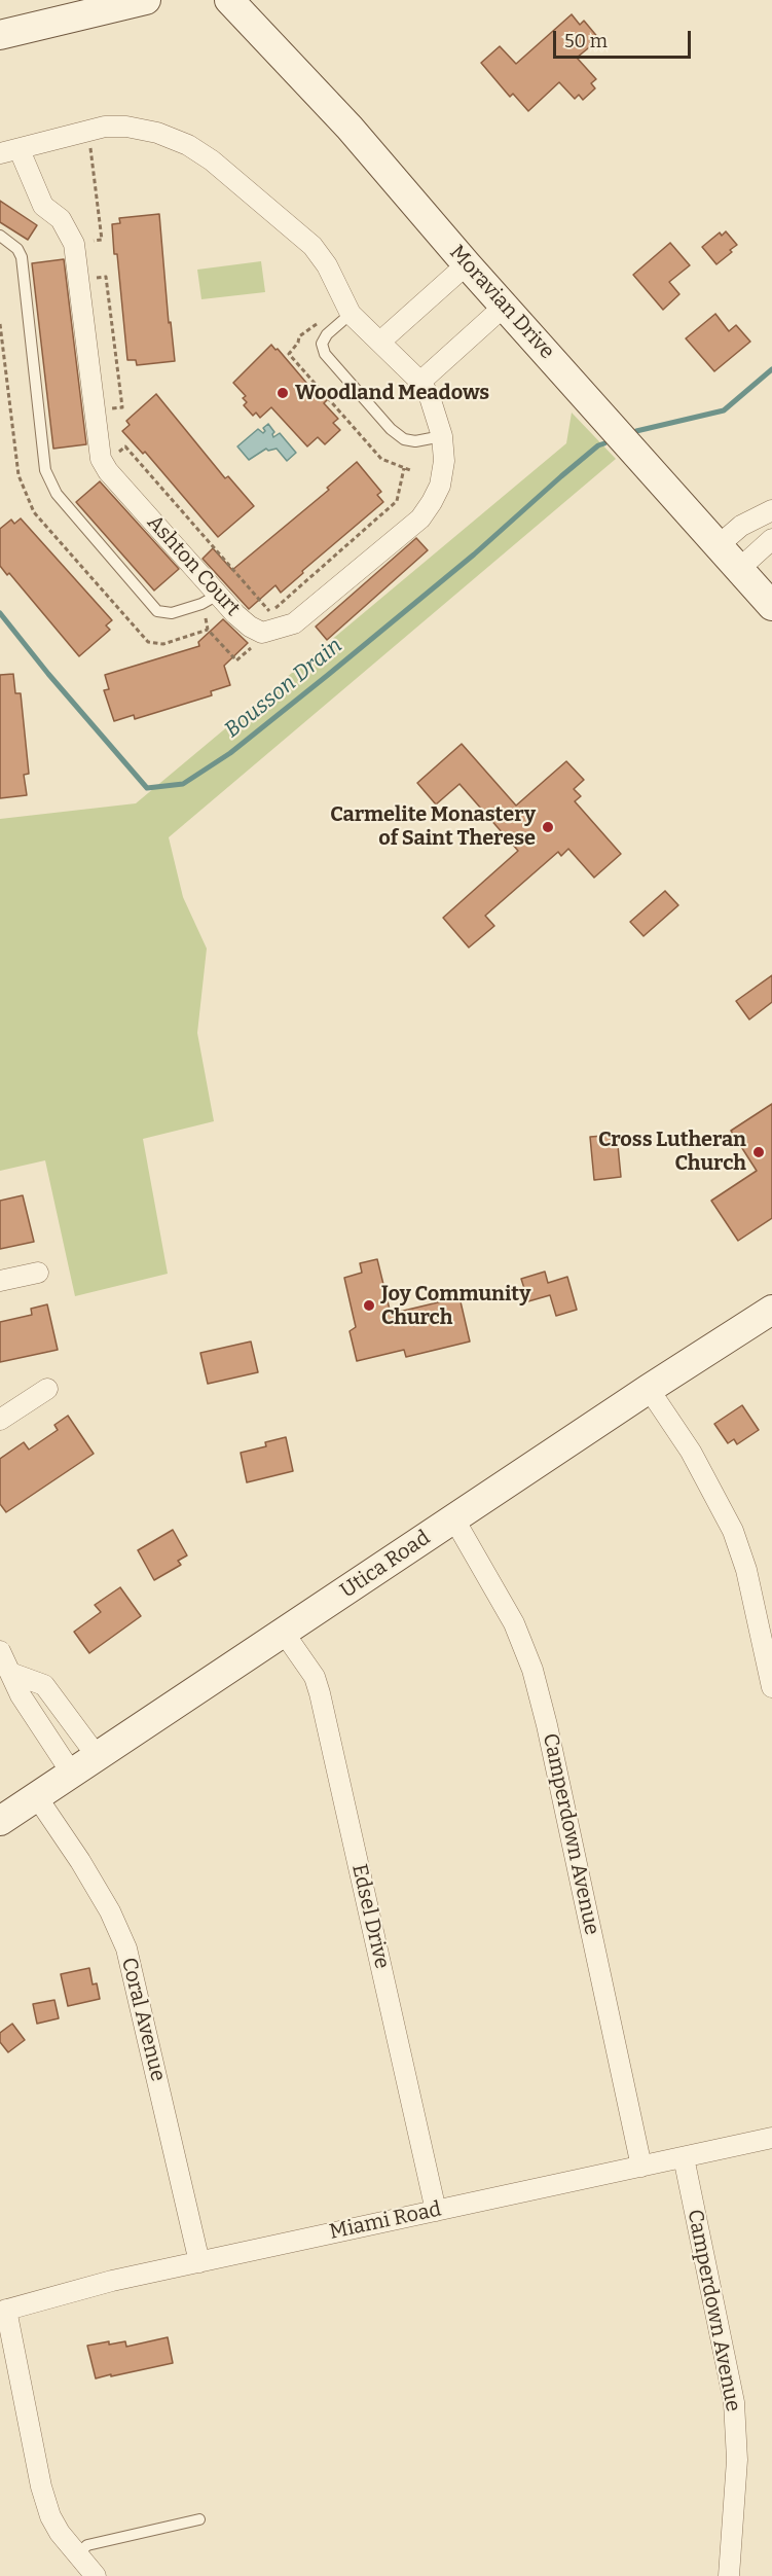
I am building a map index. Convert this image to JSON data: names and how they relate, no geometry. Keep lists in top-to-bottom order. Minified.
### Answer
{"streets":{"street":["Moravian Drive","Ashton Court","Utica Road","Camperdown Avenue","Edsel Drive","Coral Avenue","Miami Road"]},"crossings":[["Utica Road","Camperdown Avenue"],["Utica Road","Edsel Drive"],["Utica Road","Coral Avenue"],["Camperdown Avenue","Miami Road"],["Edsel Drive","Miami Road"],["Coral Avenue","Miami Road"]],"water":["Bousson Drain"],"places":["Woodland Meadows","Carmelite Monastery of Saint Therese","Cross Lutheran Church","Joy Community Church"],"scale_bar":"50 m"}
